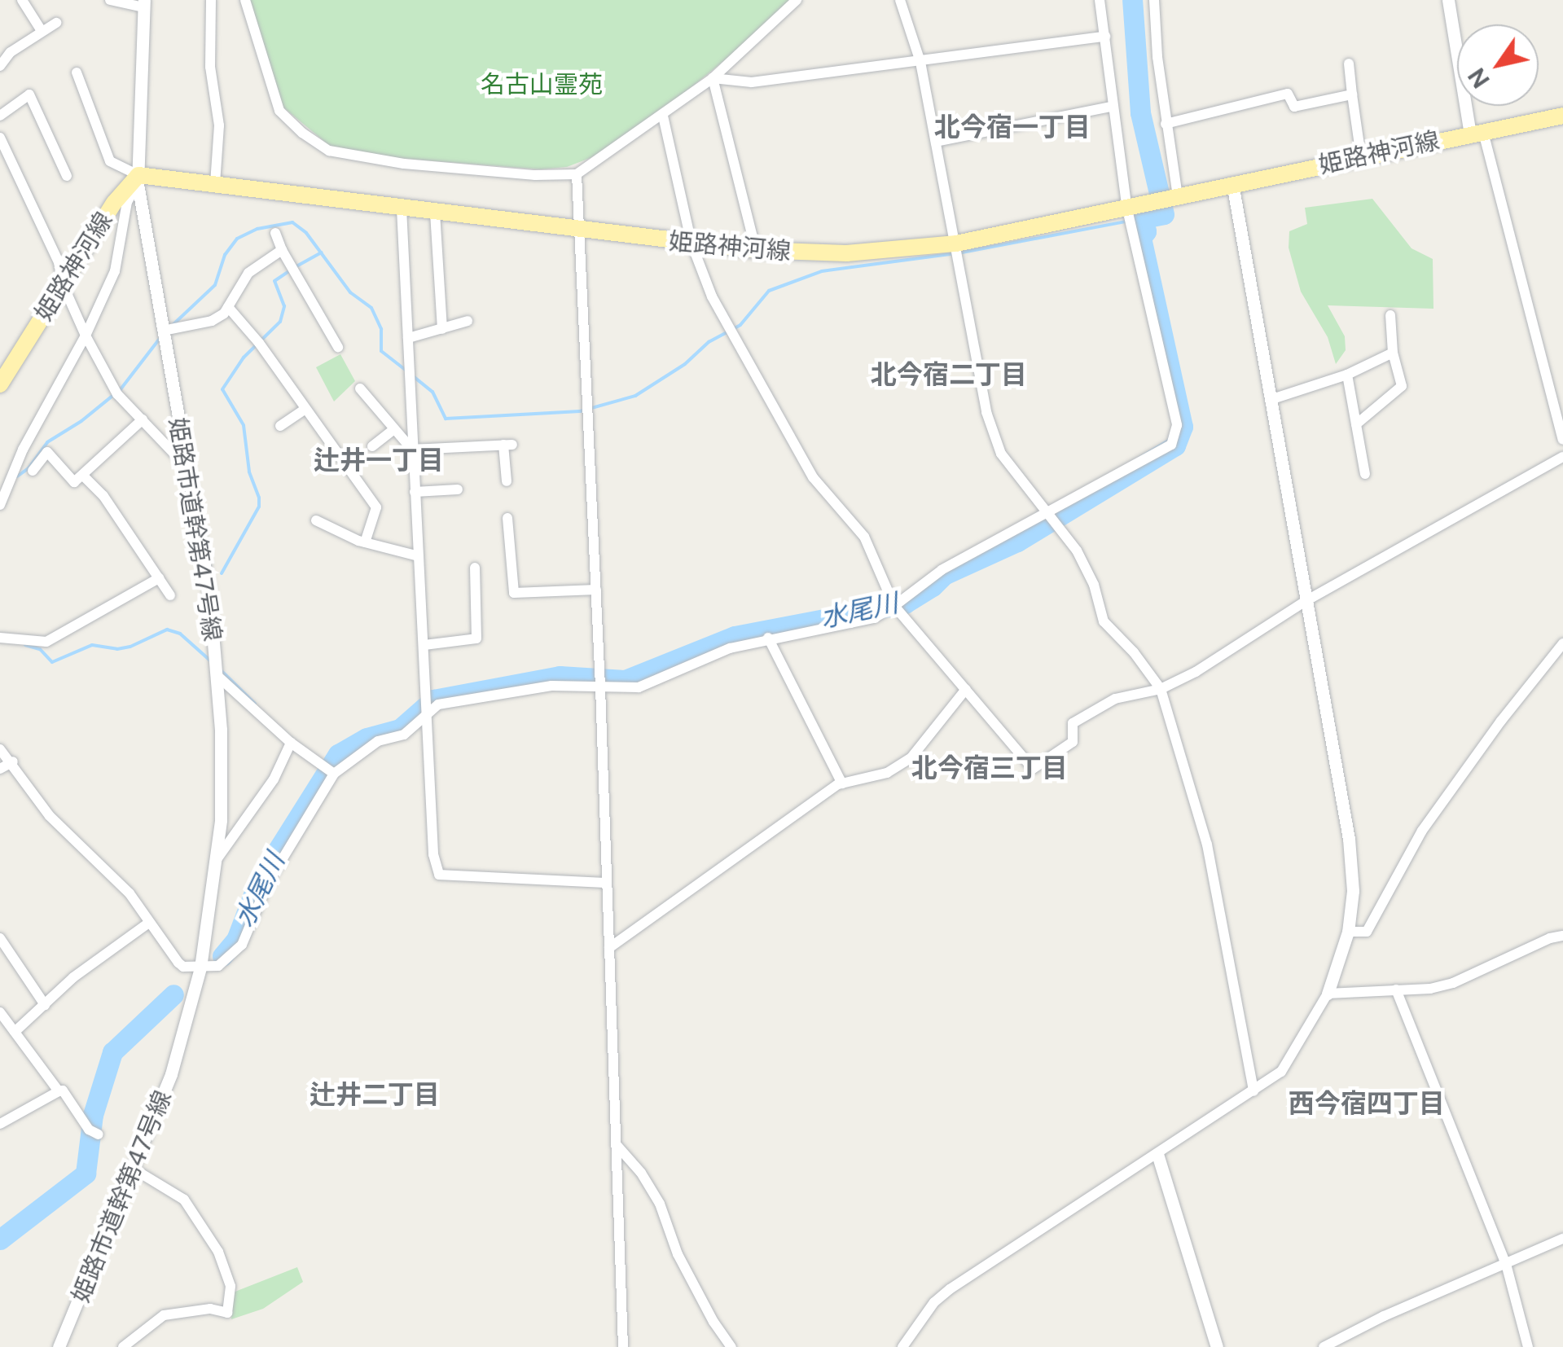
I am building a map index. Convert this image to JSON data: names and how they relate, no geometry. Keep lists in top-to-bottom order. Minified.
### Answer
{"streets":{"main road":["姫路神河線"],"street":["姫路市道幹第47号線"]},"crossings":[["姫路神河線","姫路市道幹第47号線"]],"districts":["北今宿一丁目","北今宿二丁目","辻井一丁目","北今宿三丁目","辻井二丁目","西今宿四丁目"],"water":["水尾川"],"parks":["名古山霊苑"],"north":"bottom left"}
